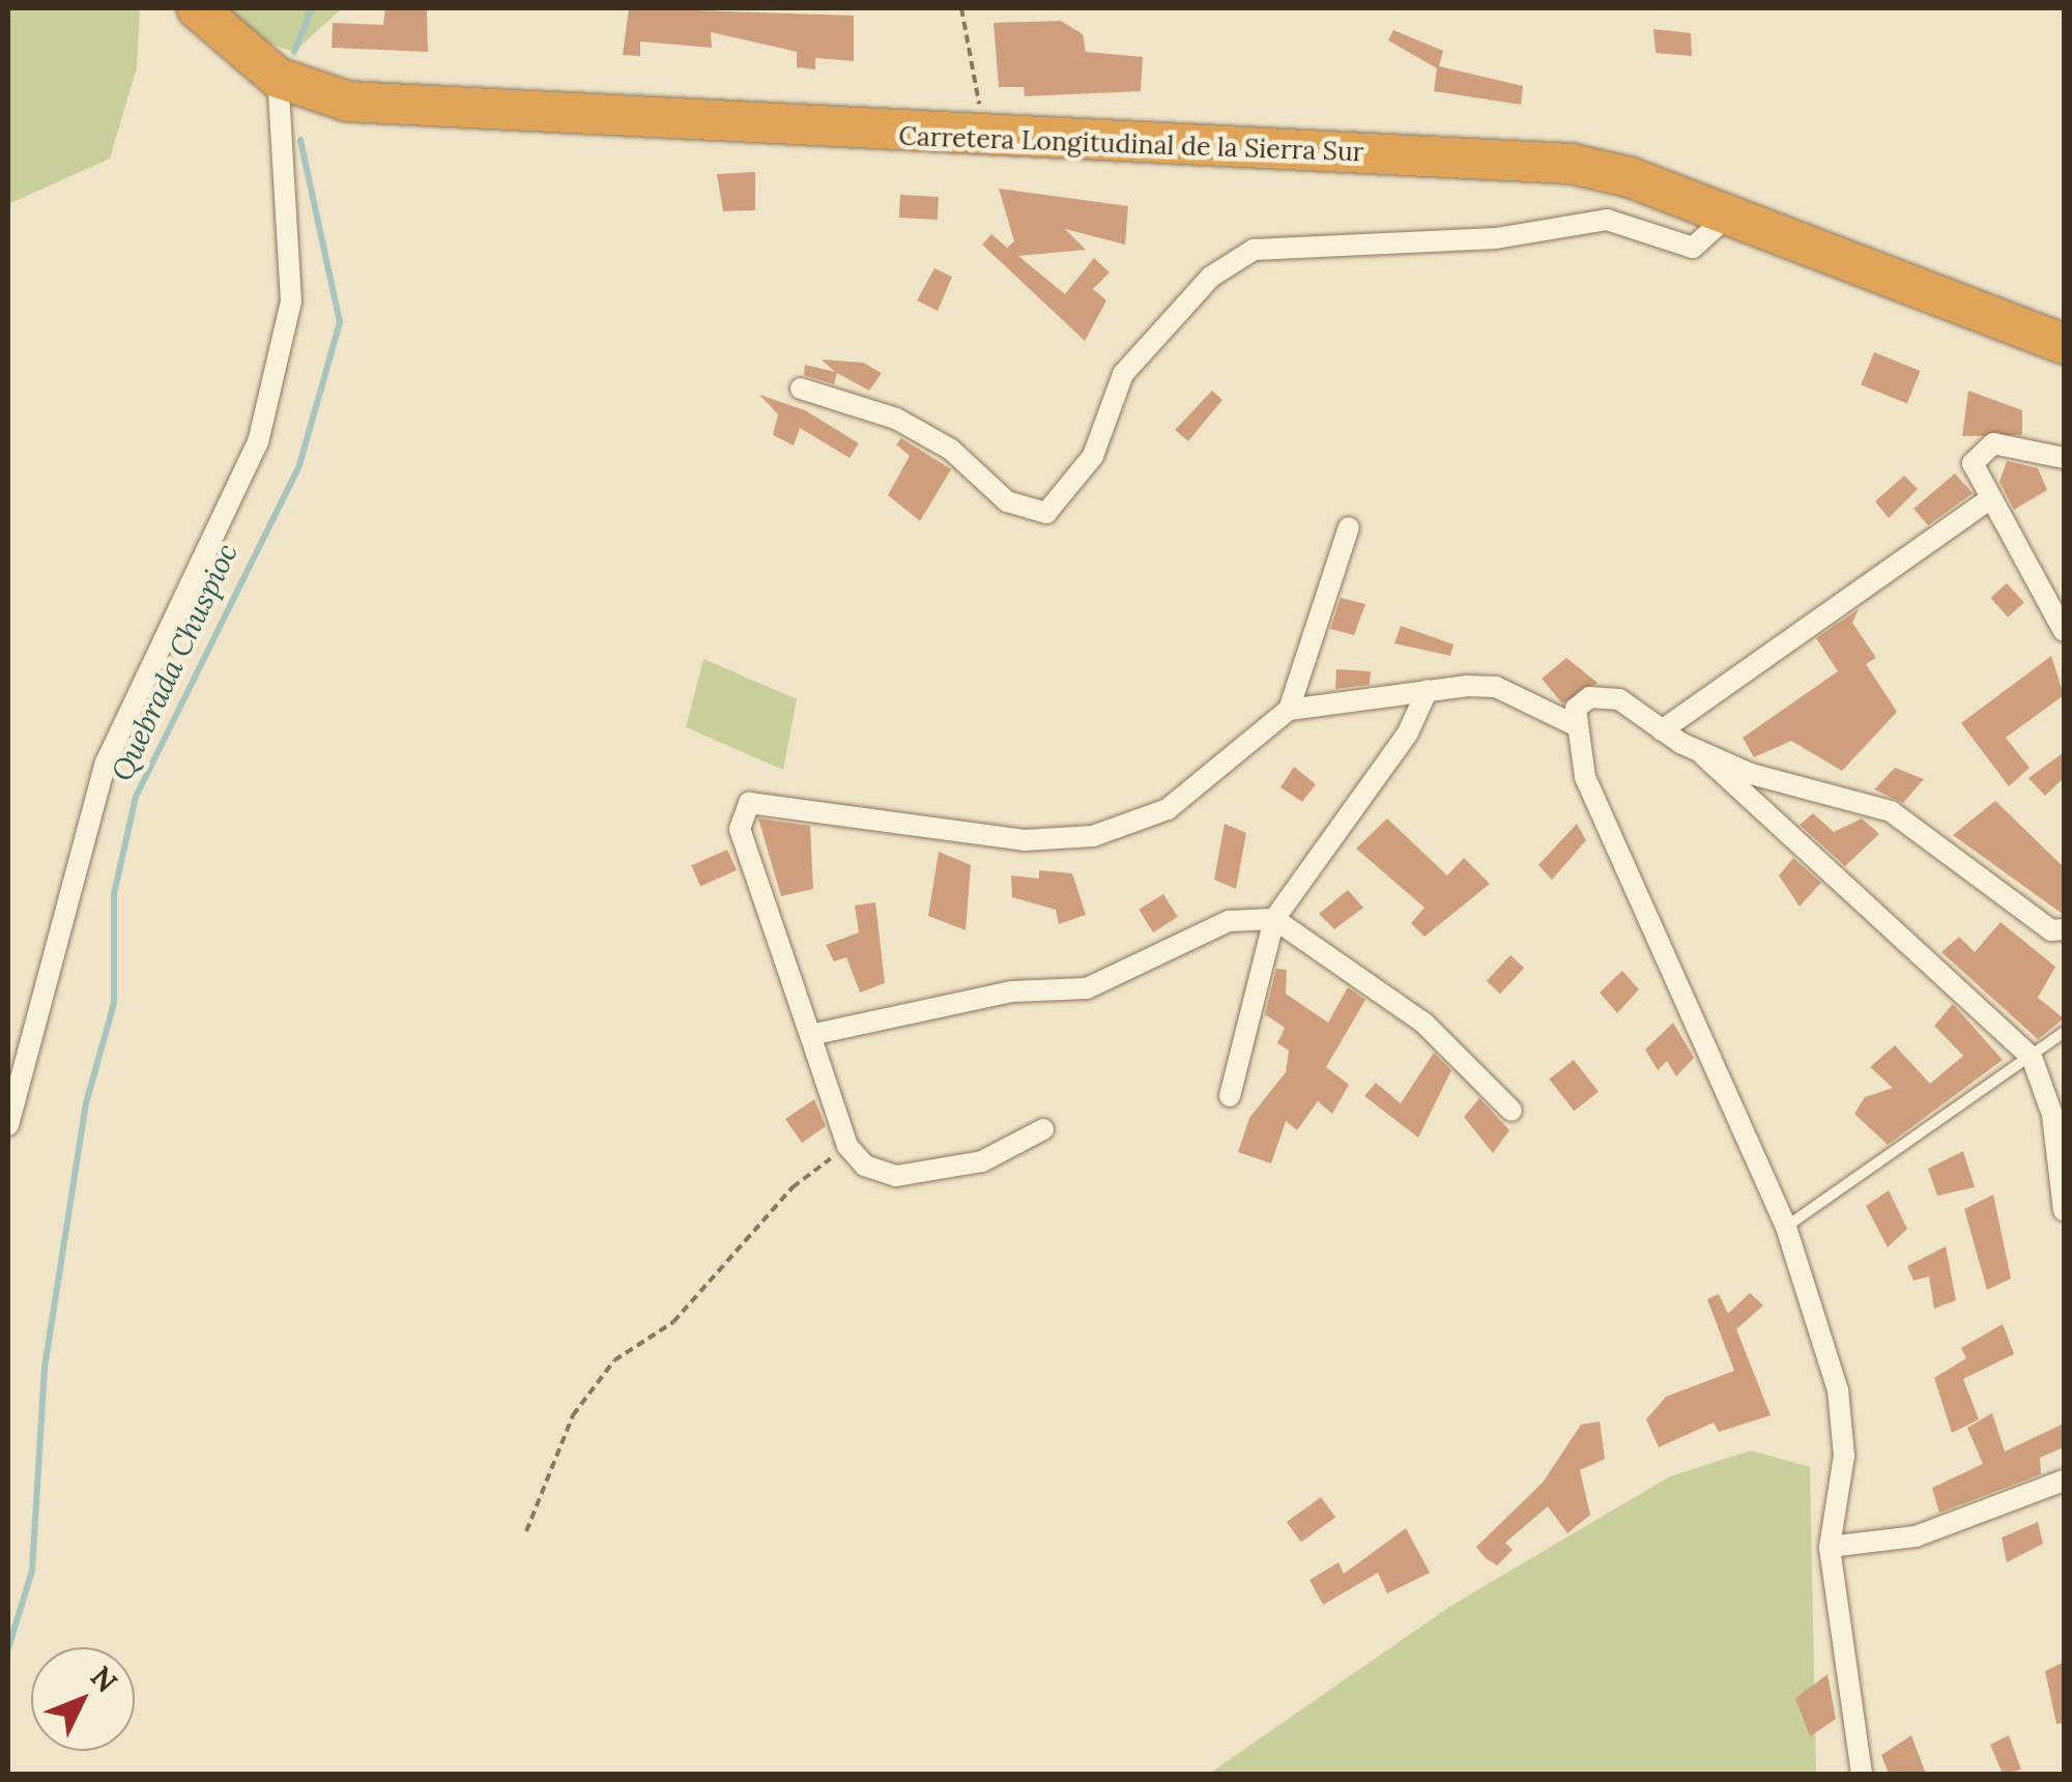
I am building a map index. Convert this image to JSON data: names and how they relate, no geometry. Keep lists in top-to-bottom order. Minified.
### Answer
{"streets":{"highway":["Carretera Longitudinal de la Sierra Sur"]},"water":["Quebrada Chuspioc"],"north":"top right"}
